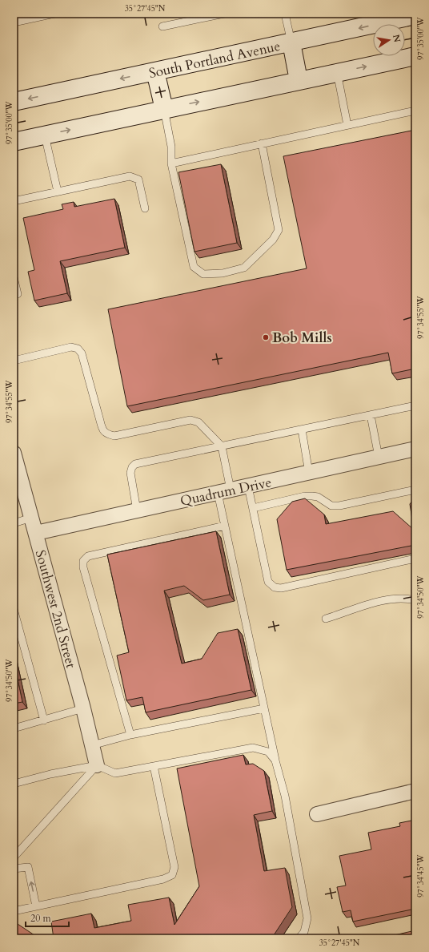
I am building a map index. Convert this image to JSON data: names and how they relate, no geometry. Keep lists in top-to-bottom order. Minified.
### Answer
{"streets":{"main road":["South Portland Avenue"],"street":["Quadrum Drive","Southwest 2nd Street"]},"crossings":[["Quadrum Drive","Southwest 2nd Street"]],"places":["Bob Mills"],"scale_bar":"20 m","north":"right","coordinates":["35°27'45\"N","97°35'00\"W","97°34'55\"W","97°34'50\"W","97°34'45\"W"]}
